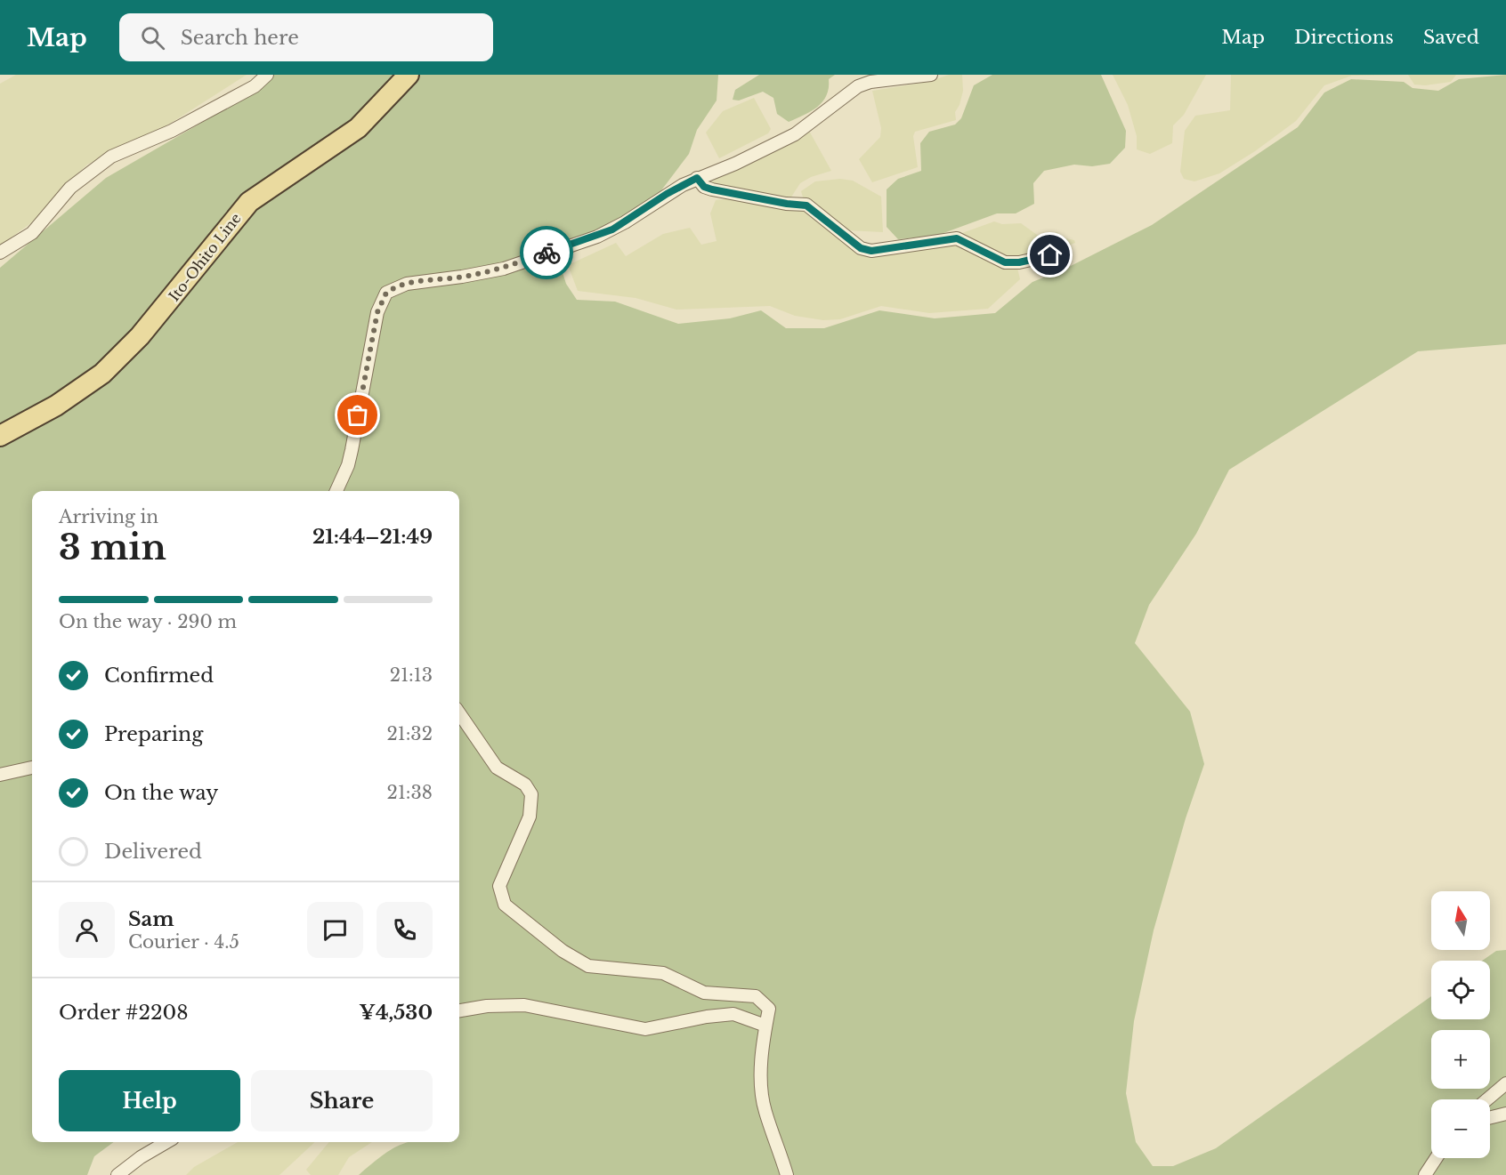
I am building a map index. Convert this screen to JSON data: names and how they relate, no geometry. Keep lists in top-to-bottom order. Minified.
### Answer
{"streets":{"main road":["Ito-Ohito Line"]},"north":"top","page":{"header":"Map","search":"Search here","nav":["Map","Directions","Saved"],"heading":["3 min","Arriving in","21:44–21:49"],"panel":["Sam","Courier · 4.5","Order #2208","¥4,530"],"bar":"On the way · 290 m","list":[["Confirmed","21:13"],["Preparing","21:32"],["On the way","21:38"],"Delivered"],"map_buttons":["+","−"],"buttons":["Help","Share"]}}
